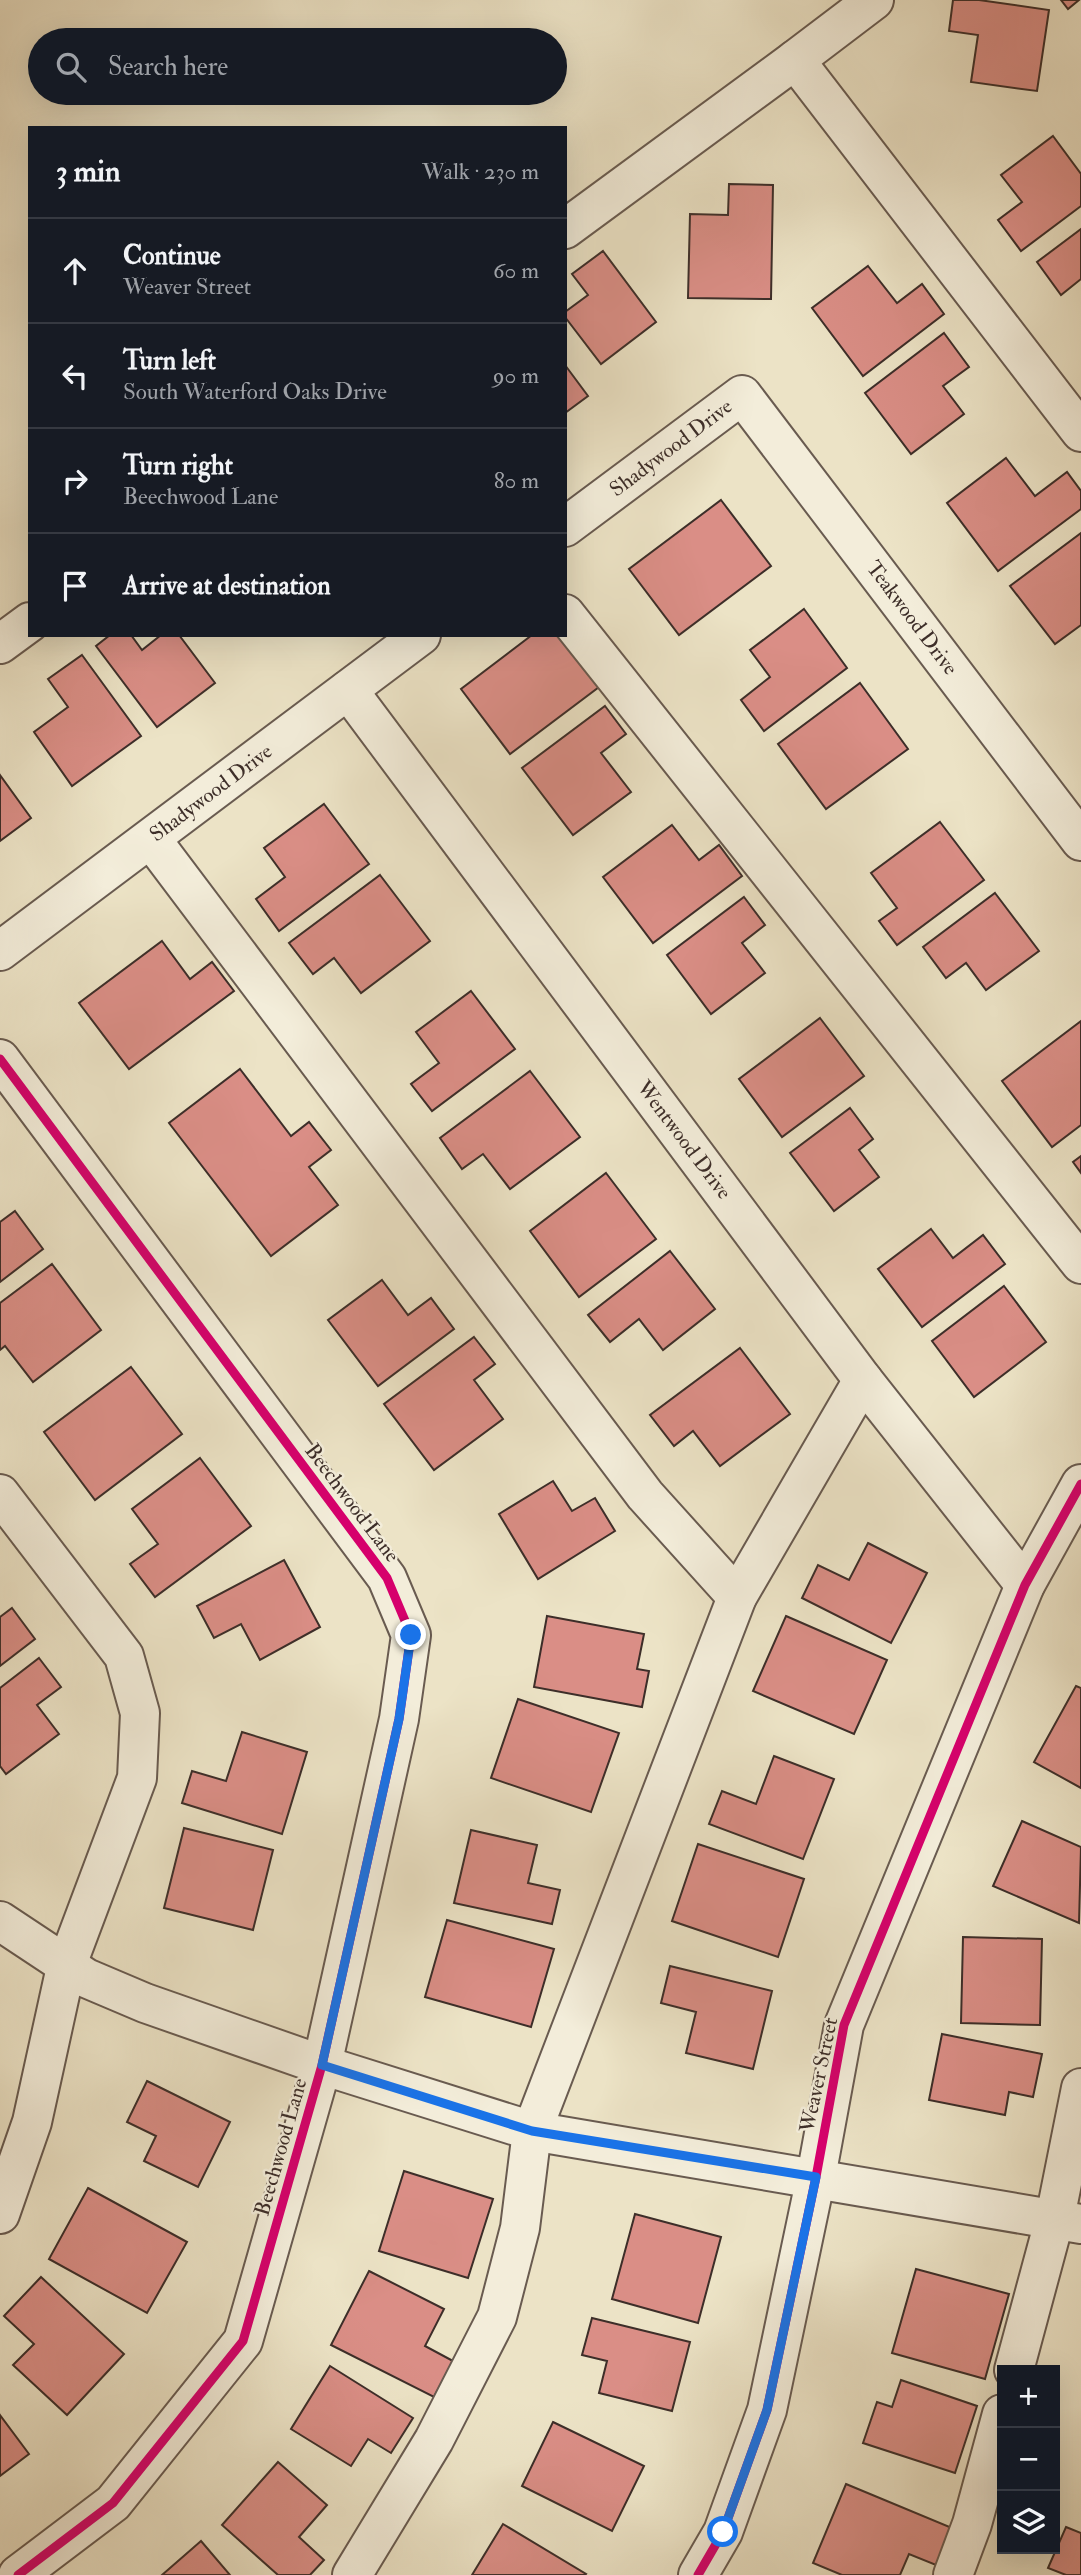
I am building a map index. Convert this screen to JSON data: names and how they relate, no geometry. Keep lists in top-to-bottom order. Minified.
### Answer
{"streets":{"street":["Shadywood Drive","Teakwood Drive","Wentwood Drive","Beechwood Lane","Weaver Street"]},"crossings":[["Shadywood Drive","Teakwood Drive"],["Shadywood Drive","Wentwood Drive"],["Wentwood Drive","Weaver Street"]],"page":{"search":"Search here","heading":["3 min","Walk · 230 m"],"list":[["Continue","Weaver Street","60 m"],["Turn left","South Waterford Oaks Drive","90 m"],["Turn right","Beechwood Lane","80 m"],"Arrive at destination"],"map_buttons":["+","−"]}}
